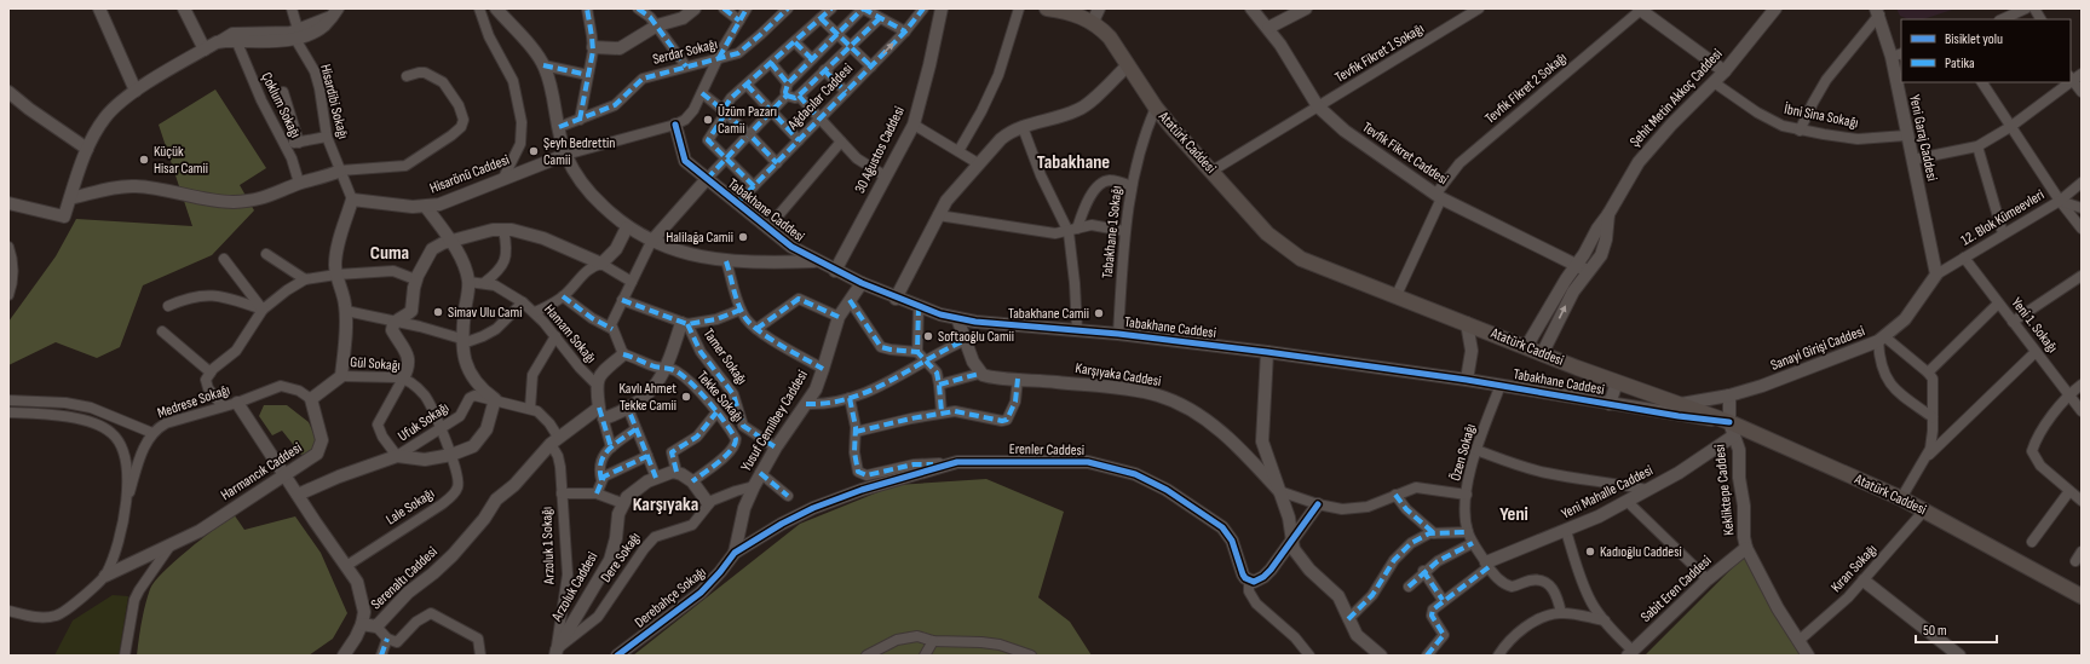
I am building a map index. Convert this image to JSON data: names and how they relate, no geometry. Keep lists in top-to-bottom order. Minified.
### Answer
{"streets":{"main road":["Atatürk Caddesi"],"street":["Serdar Sokağı","Tevfik Fikret 1 Sokağı","Tevfik Fikret 2 Sokağı","Ağdacılar Caddesi","Şehit Metin Akkoç Caddesi","Hisardibi Sokağı","Çoklum Sokağı","İbni Sina Sokağı","Yeni Garaj Caddesi","30 Ağustos Caddesi","Tevfik Fikret Caddesi","Hisarönü Caddesi","Tabakhane Caddesi","12. Blok Kümeevleri","Tabakhane 1 Sokağı","Yeni 1. Sokağı","Hamam Sokağı","Sanayi Girişi Caddesi","Tamer Sokağı","Gül Sokağı","Karşıyaka Caddesi","Tekke Sokağı","Medrese Sokağı","Yusuf Cemilbey Caddesi","Ufuk Sokağı","Erenler Caddesi","Özen Sokağı","Harmancık Caddesi","Kekliktepe Caddesi","Yeni Mahalle Caddesi","Lale Sokağı","Arzoluk 1 Sokağı","Dere Sokağı","Kıran Sokağı","Serenaltı Caddesi","Arzoluk Caddesi","Sabit Eren Caddesi","Derebahçe Sokağı"]},"crossings":[["Tevfik Fikret 1 Sokağı","Atatürk Caddesi"],["Tevfik Fikret 1 Sokağı","Tevfik Fikret Caddesi"],["Tevfik Fikret 2 Sokağı","Atatürk Caddesi"],["Tevfik Fikret 2 Sokağı","Tevfik Fikret Caddesi"],["Ağdacılar Caddesi","Tabakhane Caddesi"],["Şehit Metin Akkoç Caddesi","İbni Sina Sokağı"],["Şehit Metin Akkoç Caddesi","Atatürk Caddesi"],["Şehit Metin Akkoç Caddesi","Tevfik Fikret Caddesi"],["Hisardibi Sokağı","Hisarönü Caddesi"],["İbni Sina Sokağı","Yeni Garaj Caddesi"],["Yeni Garaj Caddesi","12. Blok Kümeevleri"],["Yeni Garaj Caddesi","Sanayi Girişi Caddesi"],["Atatürk Caddesi","Tabakhane Caddesi"],["Atatürk Caddesi","Tabakhane 1 Sokağı"],["Atatürk Caddesi","Sanayi Girişi Caddesi"],["Atatürk Caddesi","Kekliktepe Caddesi"],["Atatürk Caddesi","Yeni Mahalle Caddesi"],["Atatürk Caddesi","Kıran Sokağı"],["30 Ağustos Caddesi","Tabakhane Caddesi"],["Tabakhane Caddesi","Tabakhane 1 Sokağı"],["Tabakhane Caddesi","Yusuf Cemilbey Caddesi"],["Tabakhane Caddesi","Özen Sokağı"],["Tabakhane Caddesi","Kekliktepe Caddesi"],["Tabakhane Caddesi","Yeni Mahalle Caddesi"],["12. Blok Kümeevleri","Yeni 1. Sokağı"],["12. Blok Kümeevleri","Sanayi Girişi Caddesi"],["Sanayi Girişi Caddesi","Kekliktepe Caddesi"],["Tamer Sokağı","Serenaltı Caddesi"],["Gül Sokağı","Ufuk Sokağı"],["Gül Sokağı","Lale Sokağı"],["Tekke Sokağı","Serenaltı Caddesi"],["Medrese Sokağı","Harmancık Caddesi"],["Medrese Sokağı","Serenaltı Caddesi"],["Yusuf Cemilbey Caddesi","Erenler Caddesi"],["Yusuf Cemilbey Caddesi","Derebahçe Sokağı"],["Ufuk Sokağı","Arzoluk 1 Sokağı"],["Ufuk Sokağı","Serenaltı Caddesi"],["Erenler Caddesi","Derebahçe Sokağı"],["Özen Sokağı","Yeni Mahalle Caddesi"],["Harmancık Caddesi","Serenaltı Caddesi"],["Kekliktepe Caddesi","Yeni Mahalle Caddesi"],["Kekliktepe Caddesi","Kıran Sokağı"],["Kekliktepe Caddesi","Sabit Eren Caddesi"],["Lale Sokağı","Serenaltı Caddesi"],["Arzoluk 1 Sokağı","Dere Sokağı"],["Arzoluk 1 Sokağı","Serenaltı Caddesi"],["Arzoluk 1 Sokağı","Arzoluk Caddesi"],["Dere Sokağı","Arzoluk Caddesi"]],"districts":["Tabakhane","Cuma","Karşıyaka","Yeni"],"places":["Üzüm Pazarı Camii","Şeyh Bedrettin Camii","Küçük Hisar Camii","Halilağa Camii","Simav Ulu Cami","Tabakhane Camii","Softaoğlu Camii","Kavlı Ahmet Tekke Camii","Kadıoğlu Caddesi"],"legend":["Bisiklet yolu","Patika"],"scale_bar":"50 m"}
